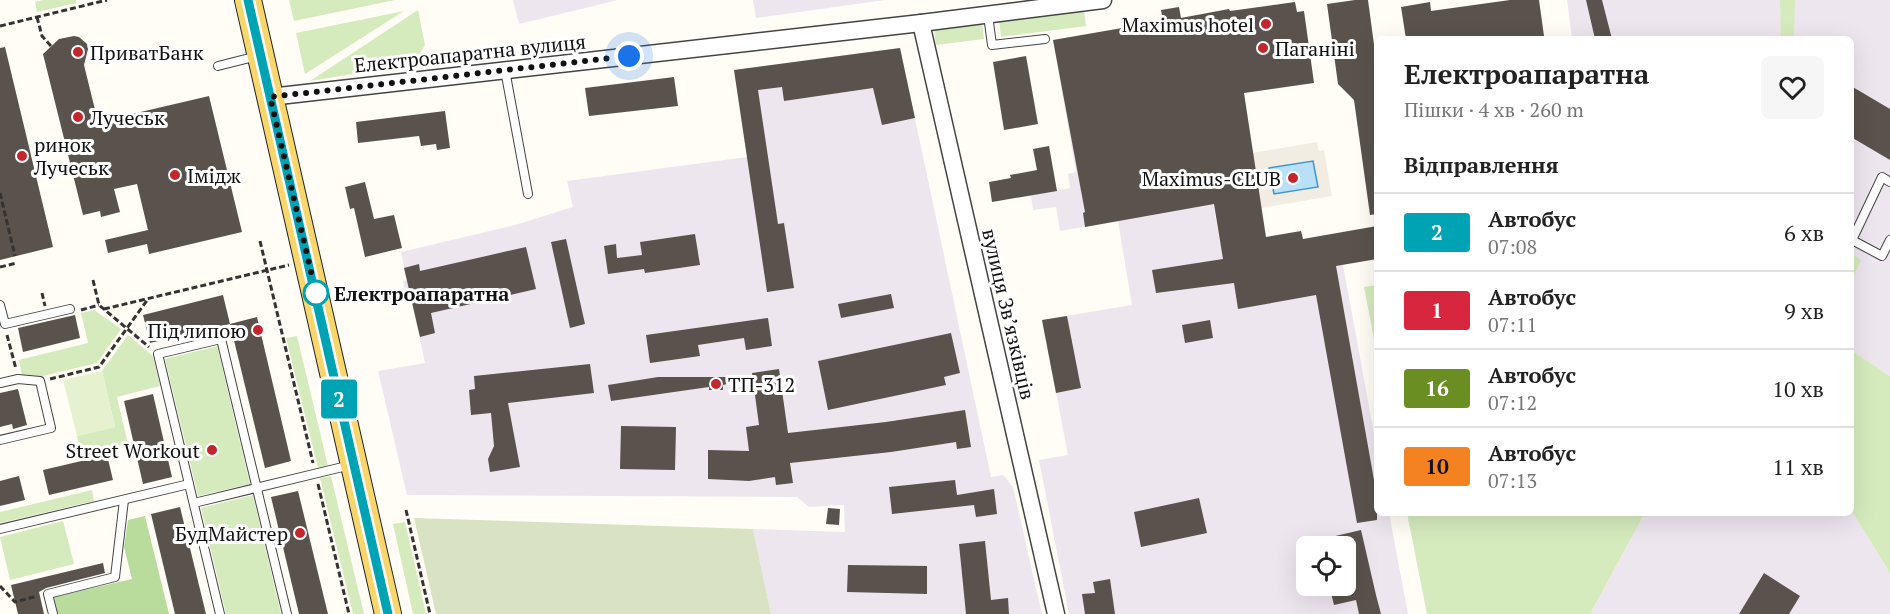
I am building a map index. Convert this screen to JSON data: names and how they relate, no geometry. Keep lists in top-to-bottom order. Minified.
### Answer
{"streets":{"street":["Електроапаратна вулиця","вулиця Звʼязківців"]},"crossings":[["Електроапаратна вулиця","вулиця Звʼязківців"]],"places":["Maximus hotel","Паганіні","ПриватБанк","Лучеськ","ринок Лучеськ","Імідж","Maximus-CLUB","Електроапаратна","Під липою","ТП-312","Street Workout","БудМайстер"],"lines":["bus line 2"],"page":{"on_map":"2","heading":[["Електроапаратна","Пішки · 4 хв · 260 m"],"Відправлення"],"list":[{"mark":"2","name":"Автобус","note":"07:08","value":"6 хв"},{"mark":"1","name":"Автобус","note":"07:11","value":"9 хв"},{"mark":"16","name":"Автобус","note":"07:12","value":"10 хв"},{"mark":"10","name":"Автобус","note":"07:13","value":"11 хв"}]}}
